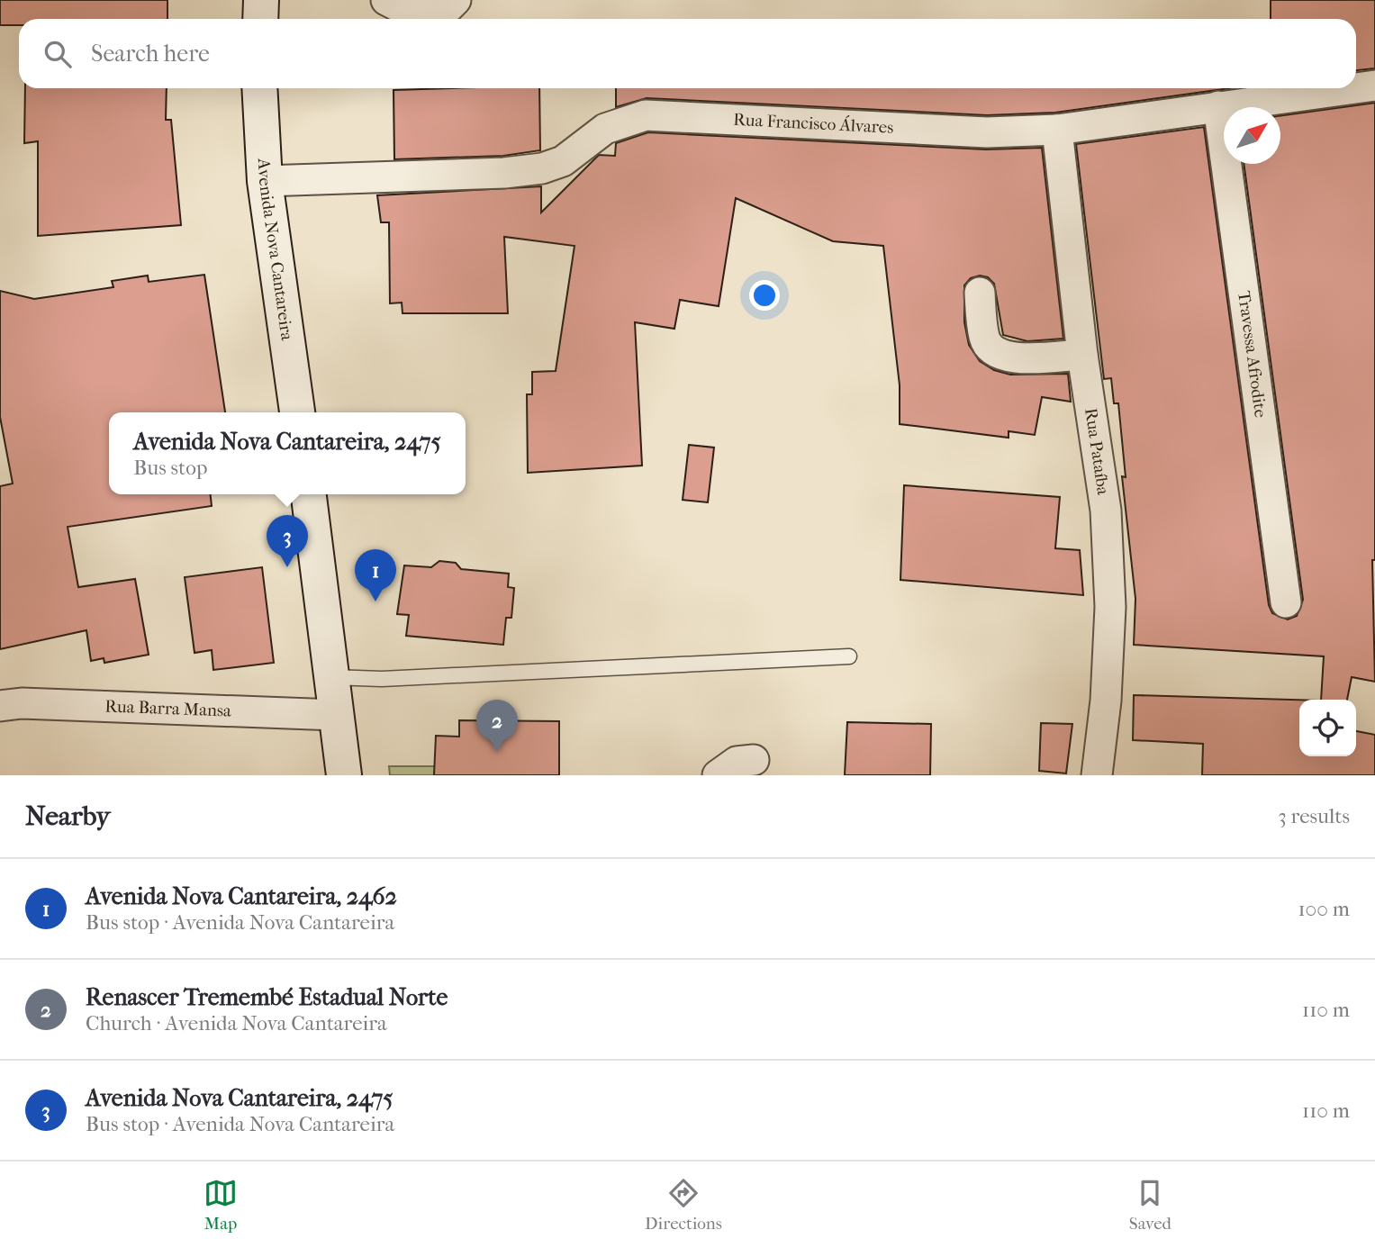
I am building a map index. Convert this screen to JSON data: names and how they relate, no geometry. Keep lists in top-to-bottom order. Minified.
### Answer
{"streets":{"main road":["Avenida Nova Cantareira"],"street":["Rua Francisco Álvares","Travessa Afrodite","Rua Pataíba","Rua Barra Mansa"]},"crossings":[["Rua Francisco Álvares","Avenida Nova Cantareira"],["Rua Francisco Álvares","Travessa Afrodite"],["Rua Francisco Álvares","Rua Pataíba"]],"north":"top right","page":{"search":"Search here","popup":["Avenida Nova Cantareira, 2475","Bus stop"],"pins":["3","1","2"],"heading":["Nearby","3 results"],"list":[{"mark":"1","name":"Avenida Nova Cantareira, 2462","note":"Bus stop · Avenida Nova Cantareira","value":"100 m"},{"mark":"2","name":"Renascer Tremembé Estadual Norte","note":"Church · Avenida Nova Cantareira","value":"110 m"},{"mark":"3","name":"Avenida Nova Cantareira, 2475","note":"Bus stop · Avenida Nova Cantareira","value":"110 m"}],"nav":["Map","Directions","Saved"]}}
